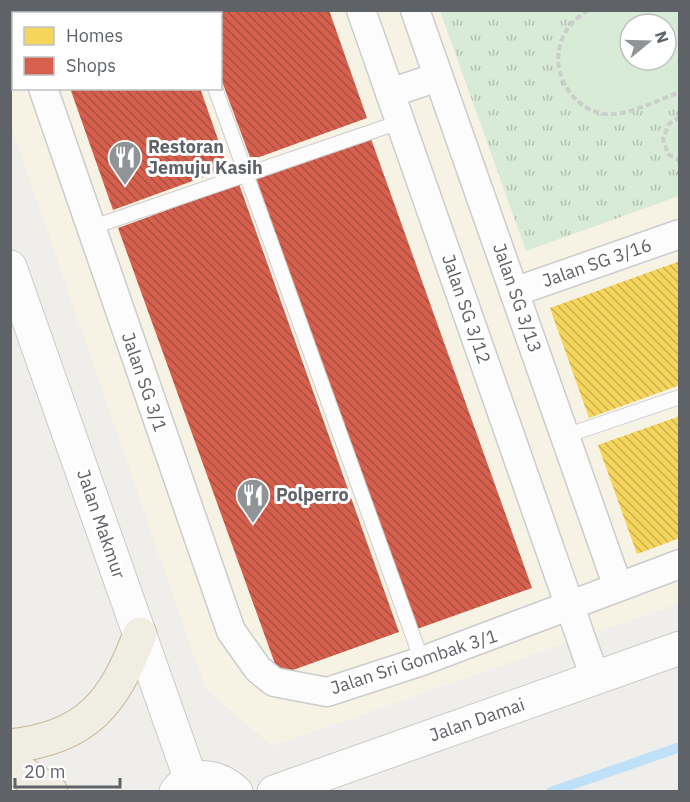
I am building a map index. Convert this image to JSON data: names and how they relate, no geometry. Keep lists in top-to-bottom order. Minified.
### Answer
{"streets":{"street":["Jalan SG 3/16","Jalan SG 3/13","Jalan SG 3/12","Jalan SG 3/1","Jalan Makmur","Jalan Sri Gombak 3/1","Jalan Damai"]},"crossings":[["Jalan SG 3/16","Jalan SG 3/13"],["Jalan SG 3/12","Jalan Sri Gombak 3/1"],["Jalan SG 3/12","Jalan Damai"],["Jalan SG 3/1","Jalan Sri Gombak 3/1"]],"places":{"restaurant":["Restoran Jemuju Kasih","Polperro"]},"legend":["Homes","Shops"],"scale_bar":"20 m","north":"right"}
